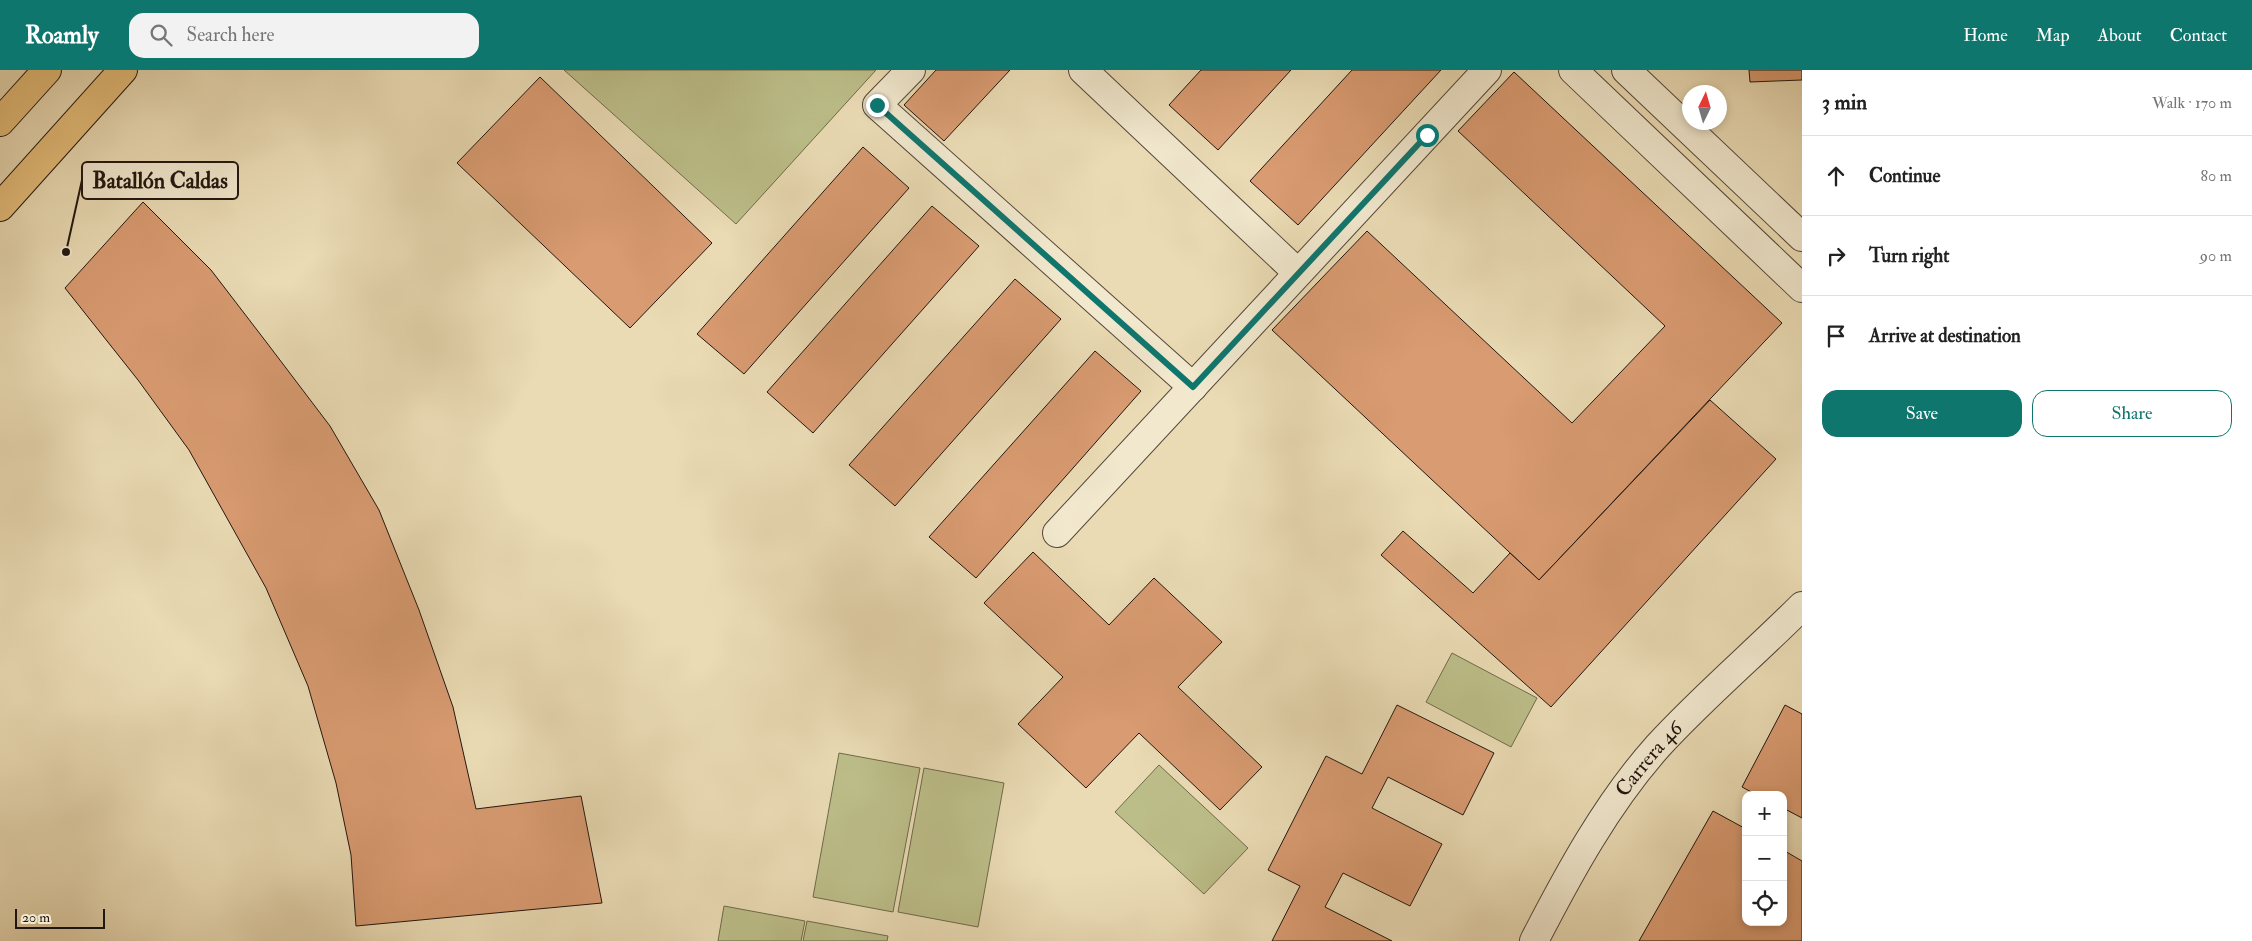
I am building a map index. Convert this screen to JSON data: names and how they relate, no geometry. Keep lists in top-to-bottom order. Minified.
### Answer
{"streets":{"street":["Carrera 46"]},"places":["Batallón Caldas"],"scale_bar":"20 m","north":"top","page":{"header":"Roamly","search":"Search here","nav":["Home","Map","About","Contact"],"heading":["3 min","Walk · 170 m"],"list":[["Continue","80 m"],["Turn right","90 m"],"Arrive at destination"],"buttons":["Save","Share"],"map_buttons":["+","−"],"scale":"20 m"}}
